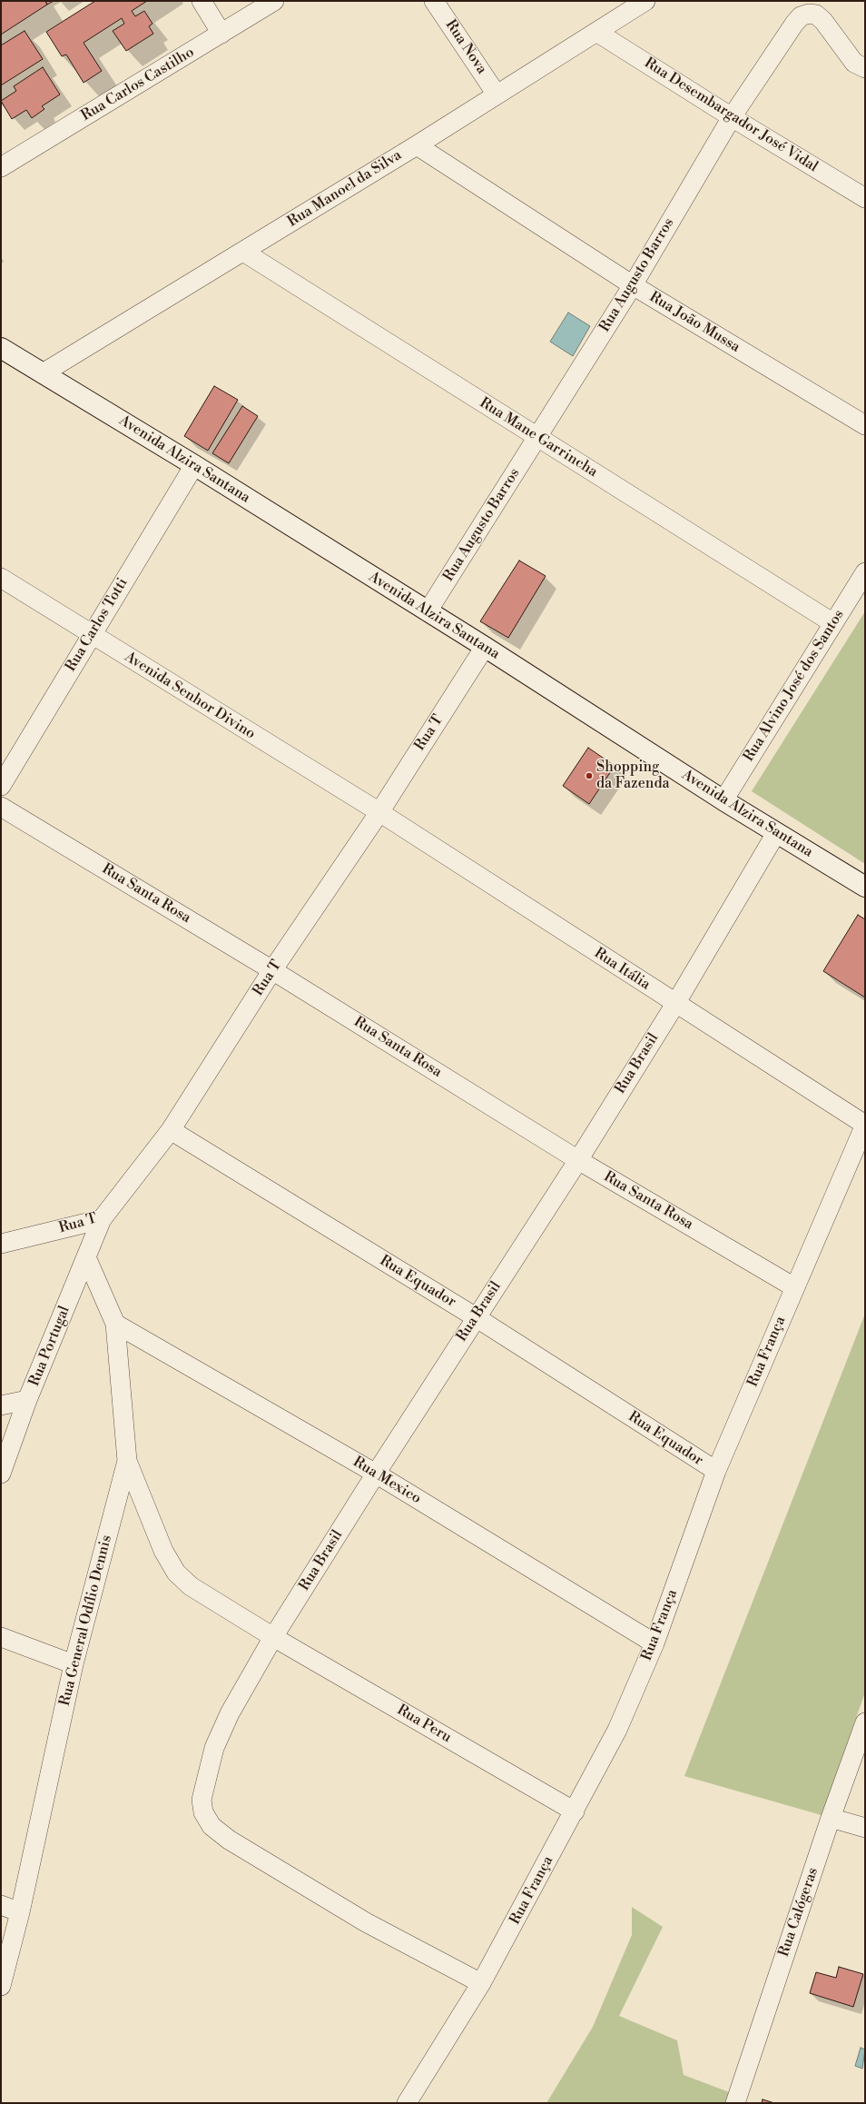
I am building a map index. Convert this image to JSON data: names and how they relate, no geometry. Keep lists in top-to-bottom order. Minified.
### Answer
{"streets":{"main road":["Avenida Alzira Santana"],"street":["Rua Nova","Rua Carlos Castilho","Rua Desembargador José Vidal","Rua Manoel da Silva","Rua Augusto Barros","Rua João Mussa","Rua Mane Garrincha","Rua Carlos Totti","Rua Alvino José dos Santos","Avenida Senhor Divino","Rua T","Rua Santa Rosa","Rua Itália","Rua Brasil","Rua Equador","Rua Portugal","Rua França","Rua Mexico","Rua General Odílio Dennis","Rua Peru","Rua Calógeras"]},"crossings":[["Rua Nova","Rua Manoel da Silva"],["Rua Desembargador José Vidal","Rua Manoel da Silva"],["Rua Desembargador José Vidal","Rua Augusto Barros"],["Rua Manoel da Silva","Rua João Mussa"],["Rua Manoel da Silva","Rua Mane Garrincha"],["Rua Manoel da Silva","Avenida Alzira Santana"],["Rua Augusto Barros","Rua João Mussa"],["Rua Augusto Barros","Rua Mane Garrincha"],["Rua Augusto Barros","Avenida Alzira Santana"],["Rua Mane Garrincha","Rua Alvino José dos Santos"],["Avenida Alzira Santana","Rua Carlos Totti"],["Avenida Alzira Santana","Rua Alvino José dos Santos"],["Avenida Alzira Santana","Rua T"],["Avenida Alzira Santana","Rua Brasil"],["Rua Carlos Totti","Avenida Senhor Divino"],["Avenida Senhor Divino","Rua T"],["Avenida Senhor Divino","Rua Itália"],["Rua T","Rua Santa Rosa"],["Rua T","Rua Itália"],["Rua T","Rua Equador"],["Rua T","Rua Portugal"],["Rua Santa Rosa","Rua Brasil"],["Rua Santa Rosa","Rua França"],["Rua Itália","Rua Brasil"],["Rua Itália","Rua França"],["Rua Brasil","Rua Equador"],["Rua Brasil","Rua França"],["Rua Brasil","Rua Mexico"],["Rua Brasil","Rua Peru"],["Rua Equador","Rua França"],["Rua Portugal","Rua General Odílio Dennis"],["Rua França","Rua Mexico"],["Rua França","Rua Peru"],["Rua Mexico","Rua General Odílio Dennis"],["Rua General Odílio Dennis","Rua Peru"]],"places":["Shopping da Fazenda"]}
